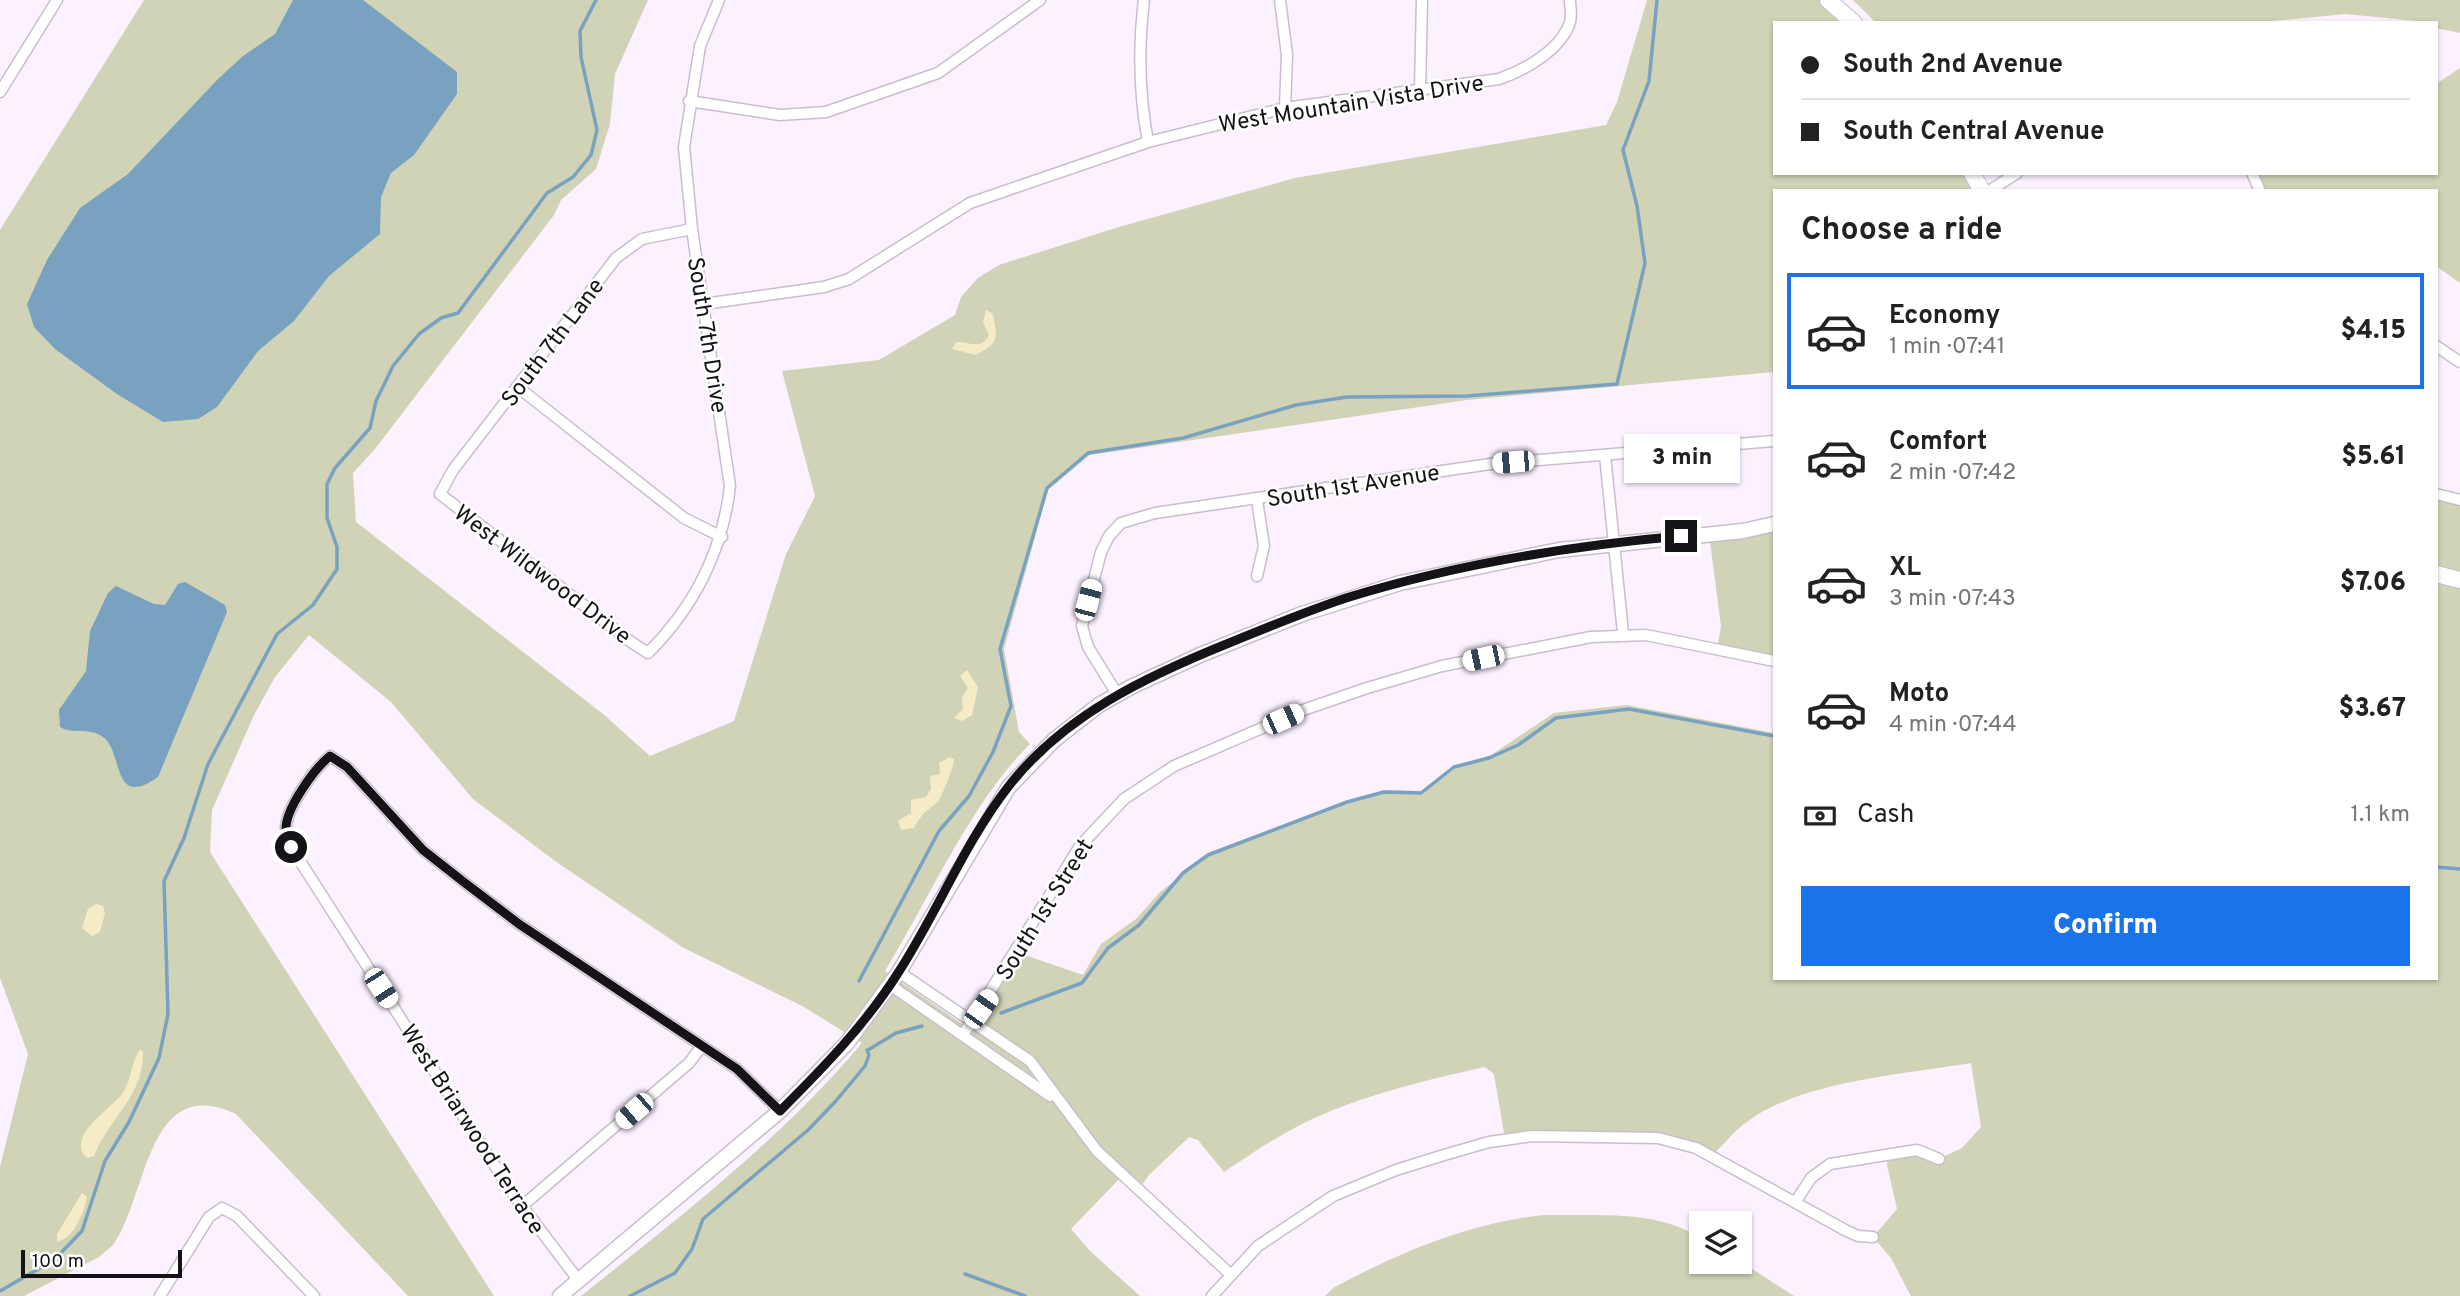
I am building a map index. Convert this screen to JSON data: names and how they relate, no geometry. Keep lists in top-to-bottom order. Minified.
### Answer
{"streets":{"street":["West Mountain Vista Drive","South 7th Drive","South 7th Lane","South 1st Avenue","West Wildwood Drive","South 1st Street","West Briarwood Terrace"]},"crossings":[["West Mountain Vista Drive","South 7th Drive"],["South 7th Drive","South 7th Lane"],["South 7th Drive","West Wildwood Drive"],["South 7th Lane","West Wildwood Drive"]],"scale_bar":"100 m","page":{"banner":["South 2nd Avenue","South Central Avenue"],"heading":"Choose a ride","list":[{"name":"Economy","note":"1 min · 07:41","value":"$4.15"},{"name":"Comfort","note":"2 min · 07:42","value":"$5.61"},{"name":"XL","note":"3 min · 07:43","value":"$7.06"},{"name":"Moto","note":"4 min · 07:44","value":"$3.67"}],"bubble":"3 min","pay":["Cash","1.1 km"],"buttons":"Confirm","scale":"100 m"}}
